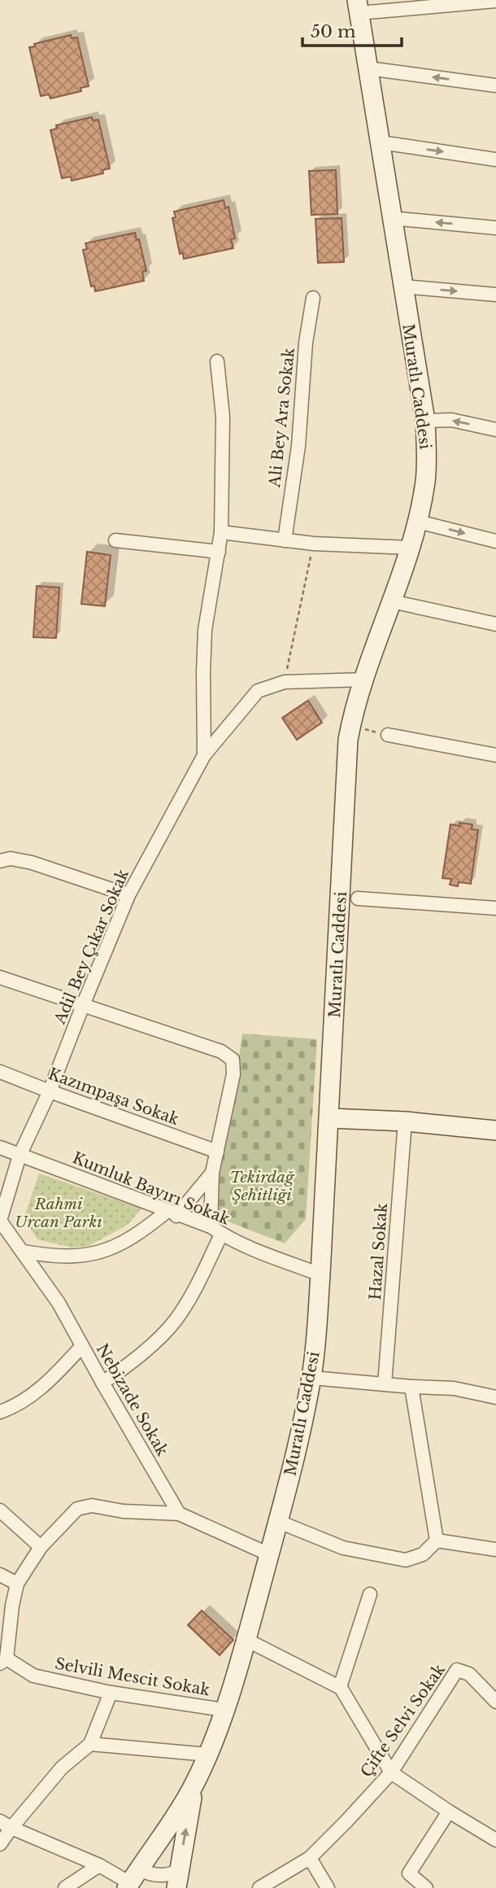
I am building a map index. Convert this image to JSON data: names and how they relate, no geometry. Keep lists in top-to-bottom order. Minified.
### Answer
{"streets":{"main road":["Muratlı Caddesi"],"street":["Ali Bey Ara Sokak","Adil Bey Çıkar Sokak","Kazımpaşa Sokak","Kumluk Bayırı Sokak","Hazal Sokak","Nebizade Sokak","Selvili Mescit Sokak","Çifte Selvi Sokak"]},"crossings":[["Muratlı Caddesi","Adil Bey Çıkar Sokak"],["Muratlı Caddesi","Kumluk Bayırı Sokak"],["Muratlı Caddesi","Selvili Mescit Sokak"],["Adil Bey Çıkar Sokak","Kazımpaşa Sokak"],["Adil Bey Çıkar Sokak","Kumluk Bayırı Sokak"],["Adil Bey Çıkar Sokak","Nebizade Sokak"]],"parks":["Tekirdağ Şehitliği","Rahmi Urcan Parkı"],"scale_bar":"50 m"}
